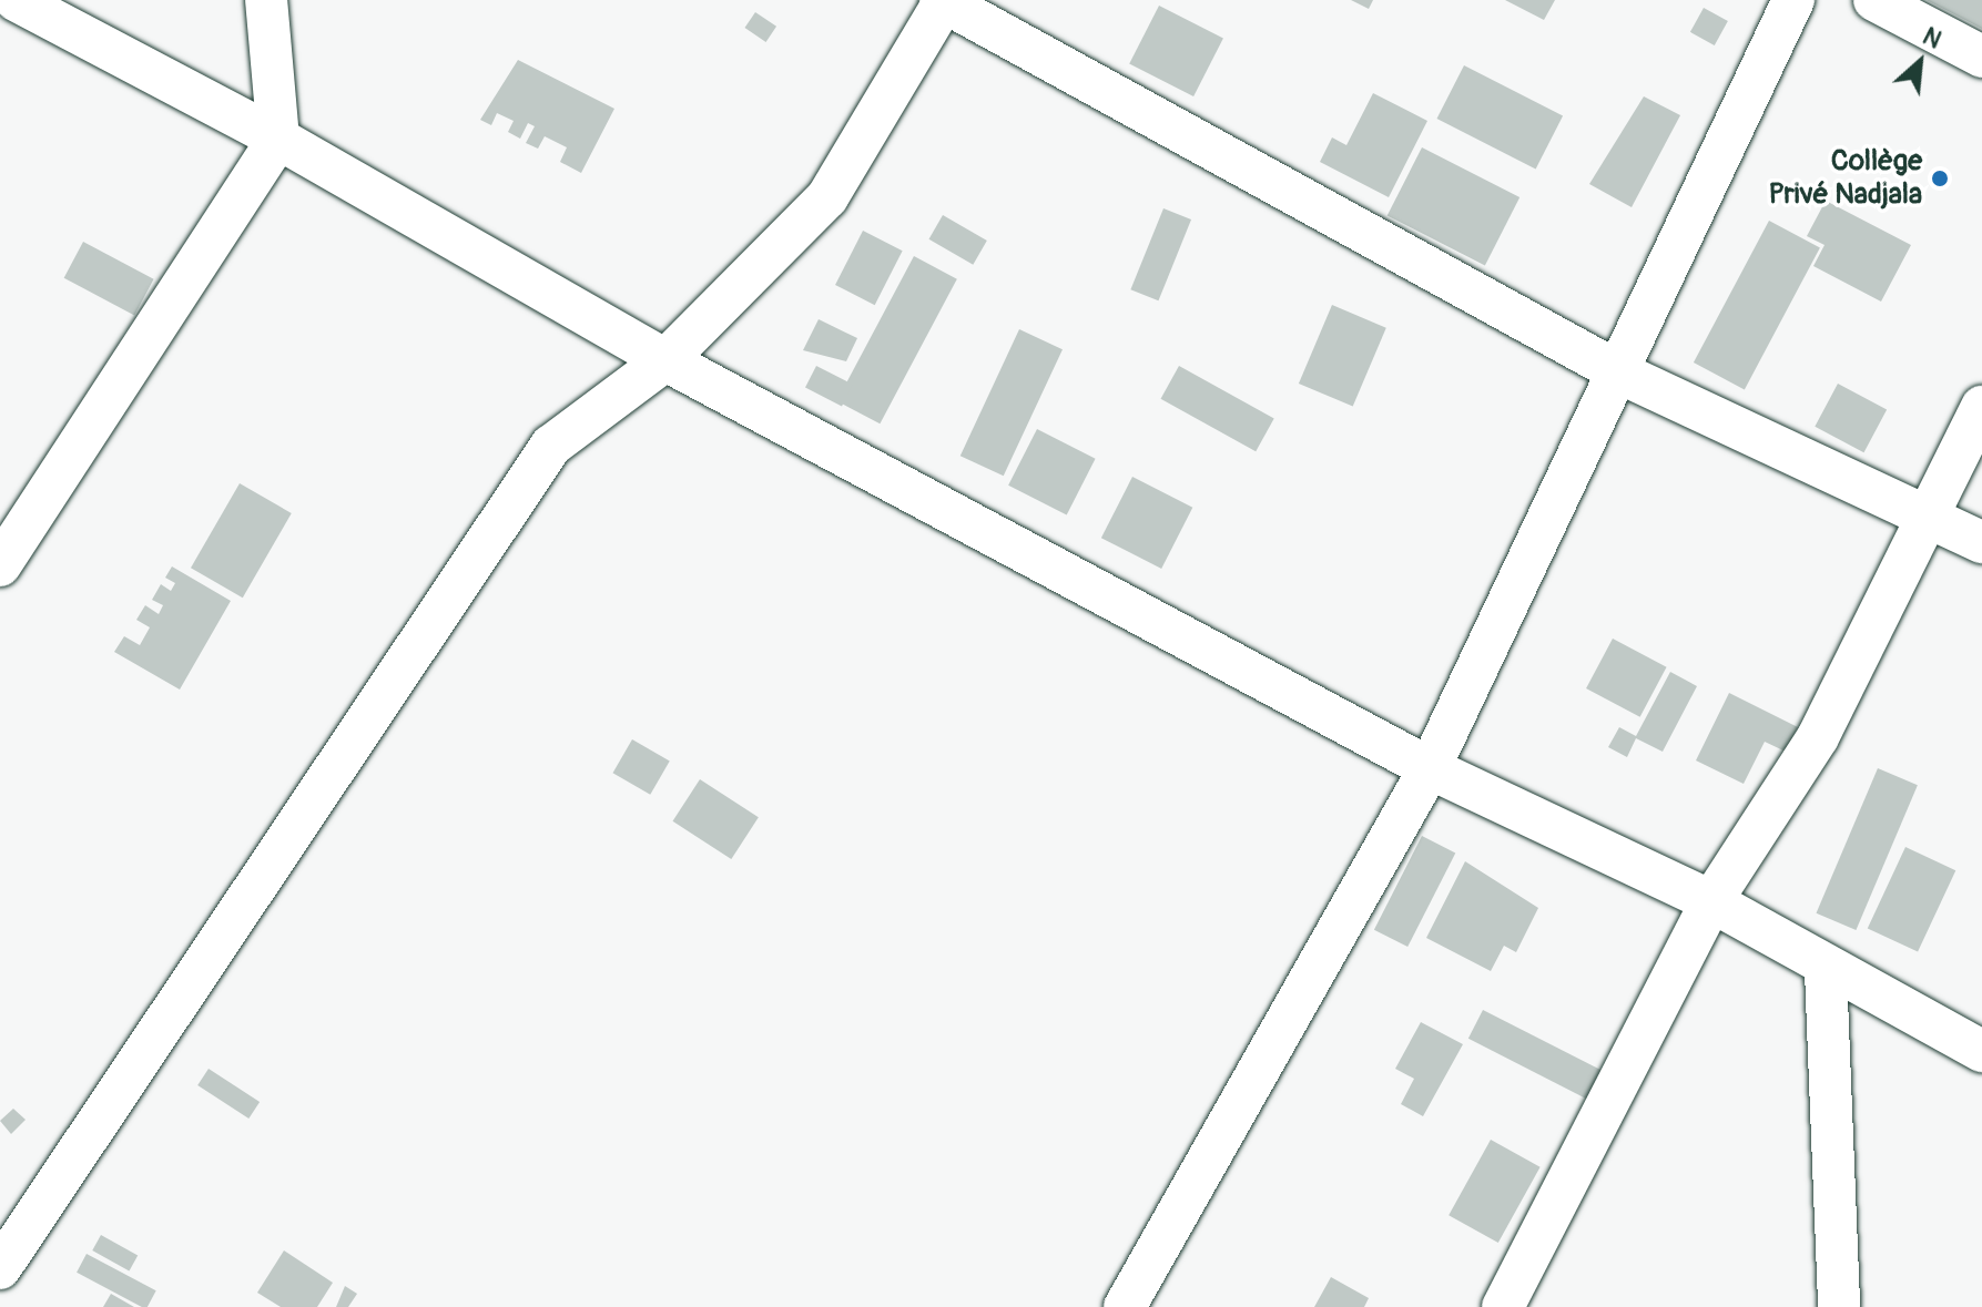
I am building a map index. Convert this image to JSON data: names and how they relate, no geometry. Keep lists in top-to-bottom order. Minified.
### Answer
{"places":["Collège Privé Nadjala"],"north":"top right"}
